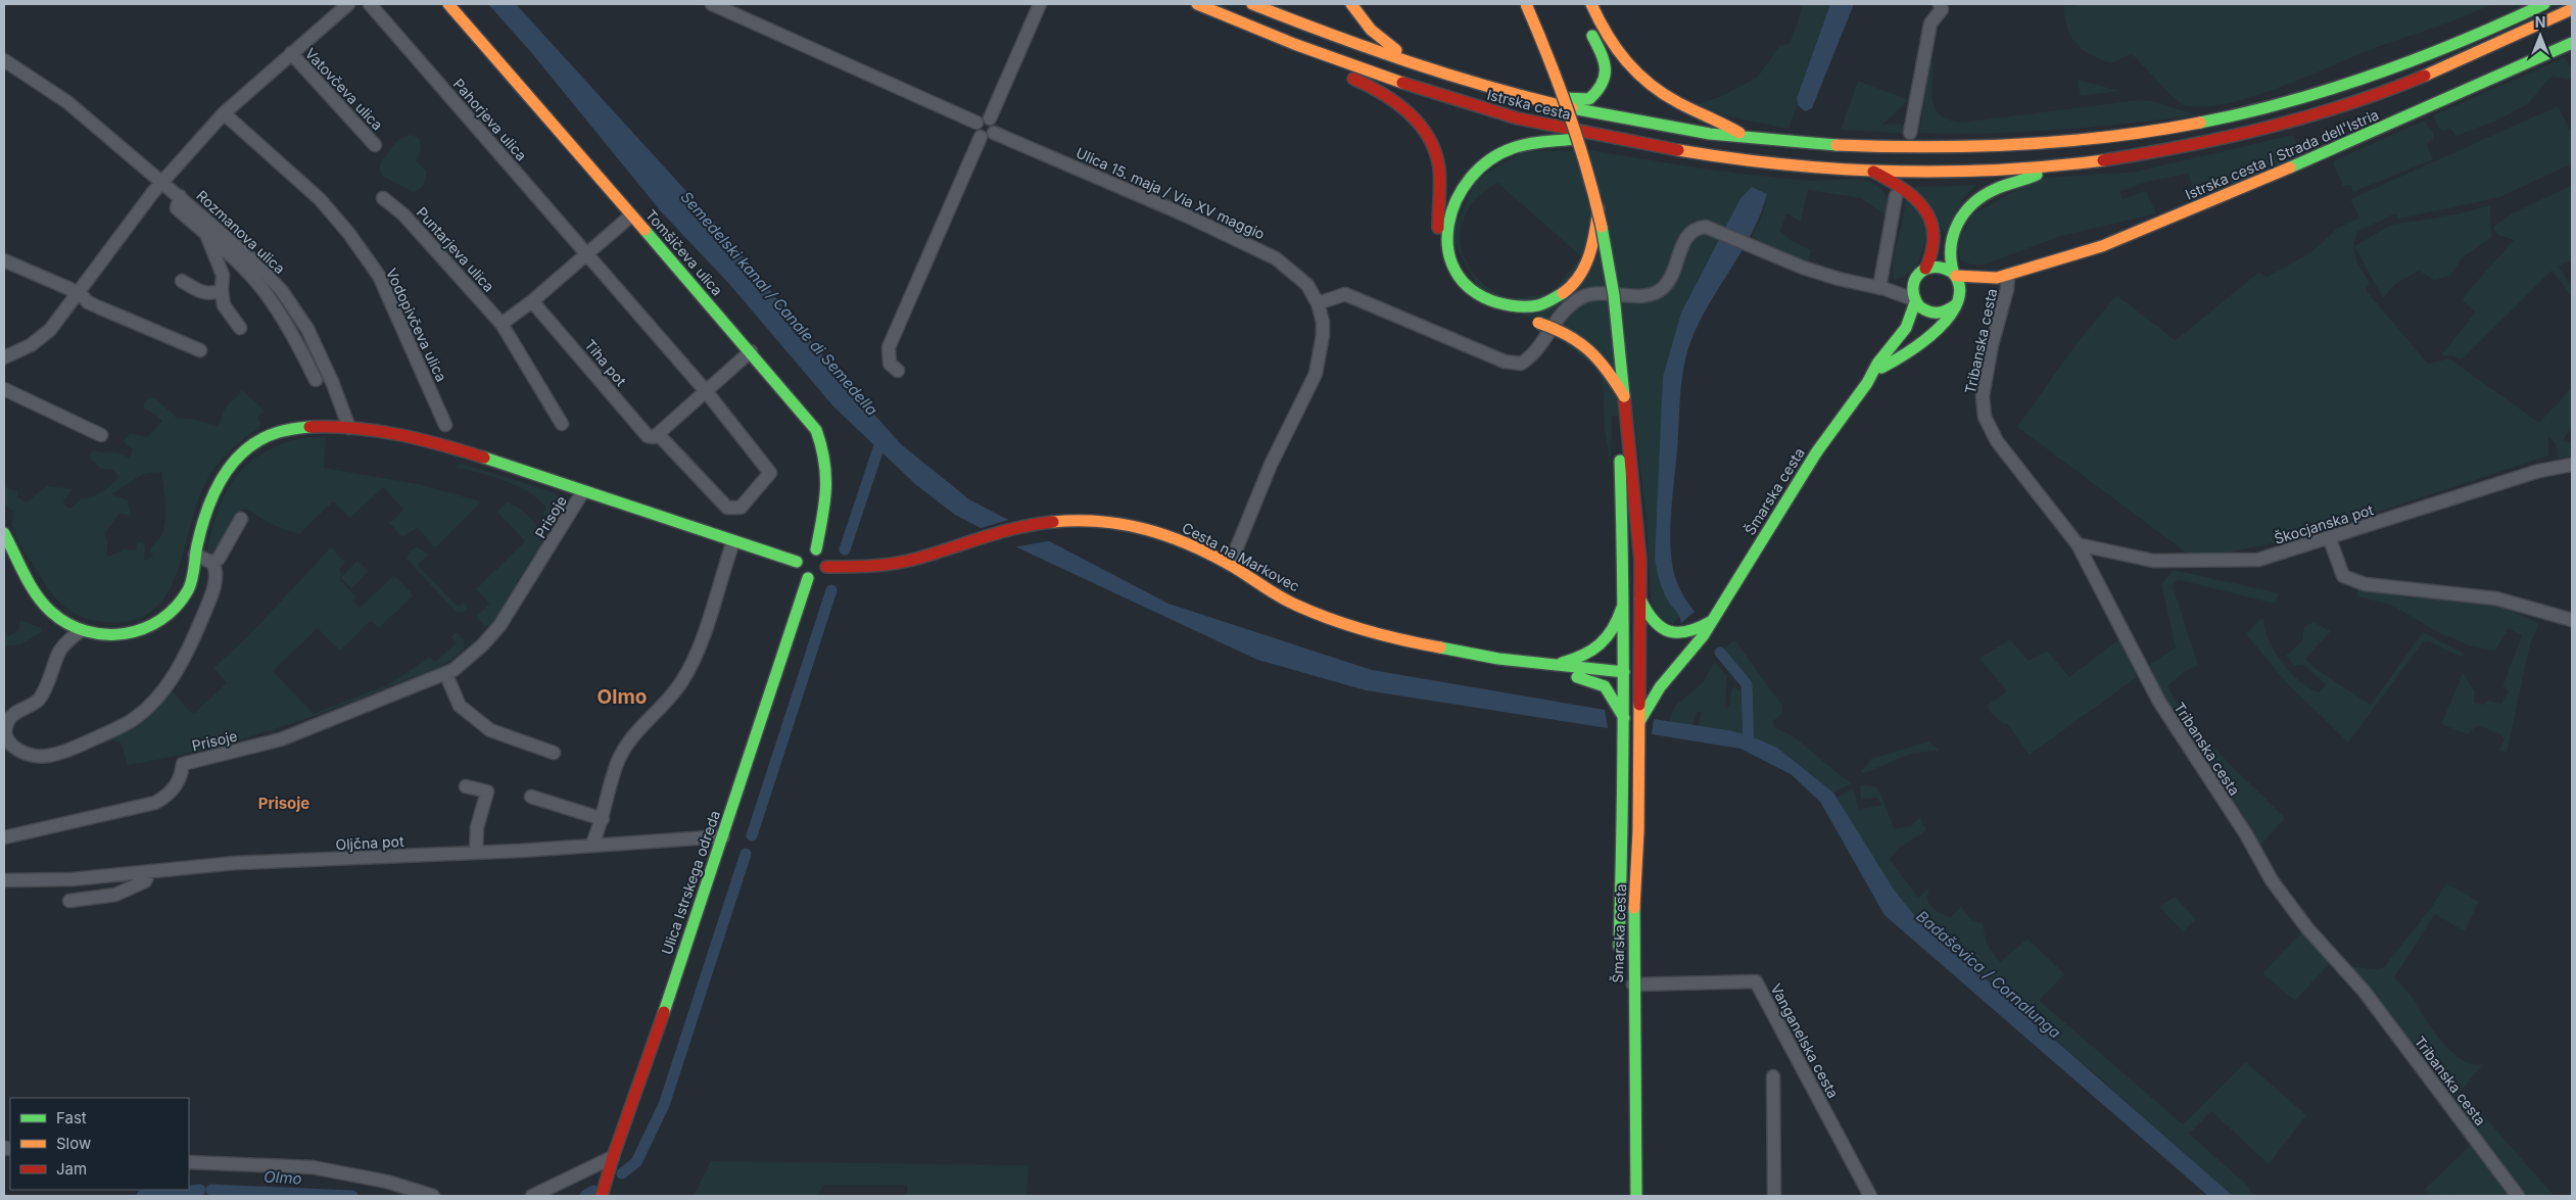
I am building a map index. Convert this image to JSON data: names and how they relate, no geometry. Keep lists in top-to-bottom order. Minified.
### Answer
{"streets":{"main road":["Istrska cesta","Istrska cesta / Strada dell'Istria","Tomšičeva ulica","Šmarska cesta","Cesta na Markovec","Ulica Istrskega odreda"],"street":["Vatovčeva ulica","Pahorjeva ulica","Ulica 15. maja / Via XV maggio","Rozmanova ulica","Puntarjeva ulica","Vodopivčeva ulica","Tribanska cesta","Tiha pot","Prisoje","Škocjanska pot","Oljčna pot","Vanganelska cesta"]},"crossings":[["Pahorjeva ulica","Tiha pot"],["Istrska cesta / Strada dell'Istria","Tribanska cesta"],["Ulica 15. maja / Via XV maggio","Cesta na Markovec"],["Tomšičeva ulica","Cesta na Markovec"],["Tomšičeva ulica","Ulica Istrskega odreda"],["Tribanska cesta","Škocjanska pot"],["Šmarska cesta","Cesta na Markovec"],["Šmarska cesta","Vanganelska cesta"],["Cesta na Markovec","Ulica Istrskega odreda"],["Oljčna pot","Ulica Istrskega odreda"]],"districts":["Olmo","Prisoje"],"water":["Semedelski kanal / Canale di Semedella","Badaševica / Cornalunga","Olmo"],"legend":["Fast","Slow","Jam"],"north":"top"}
